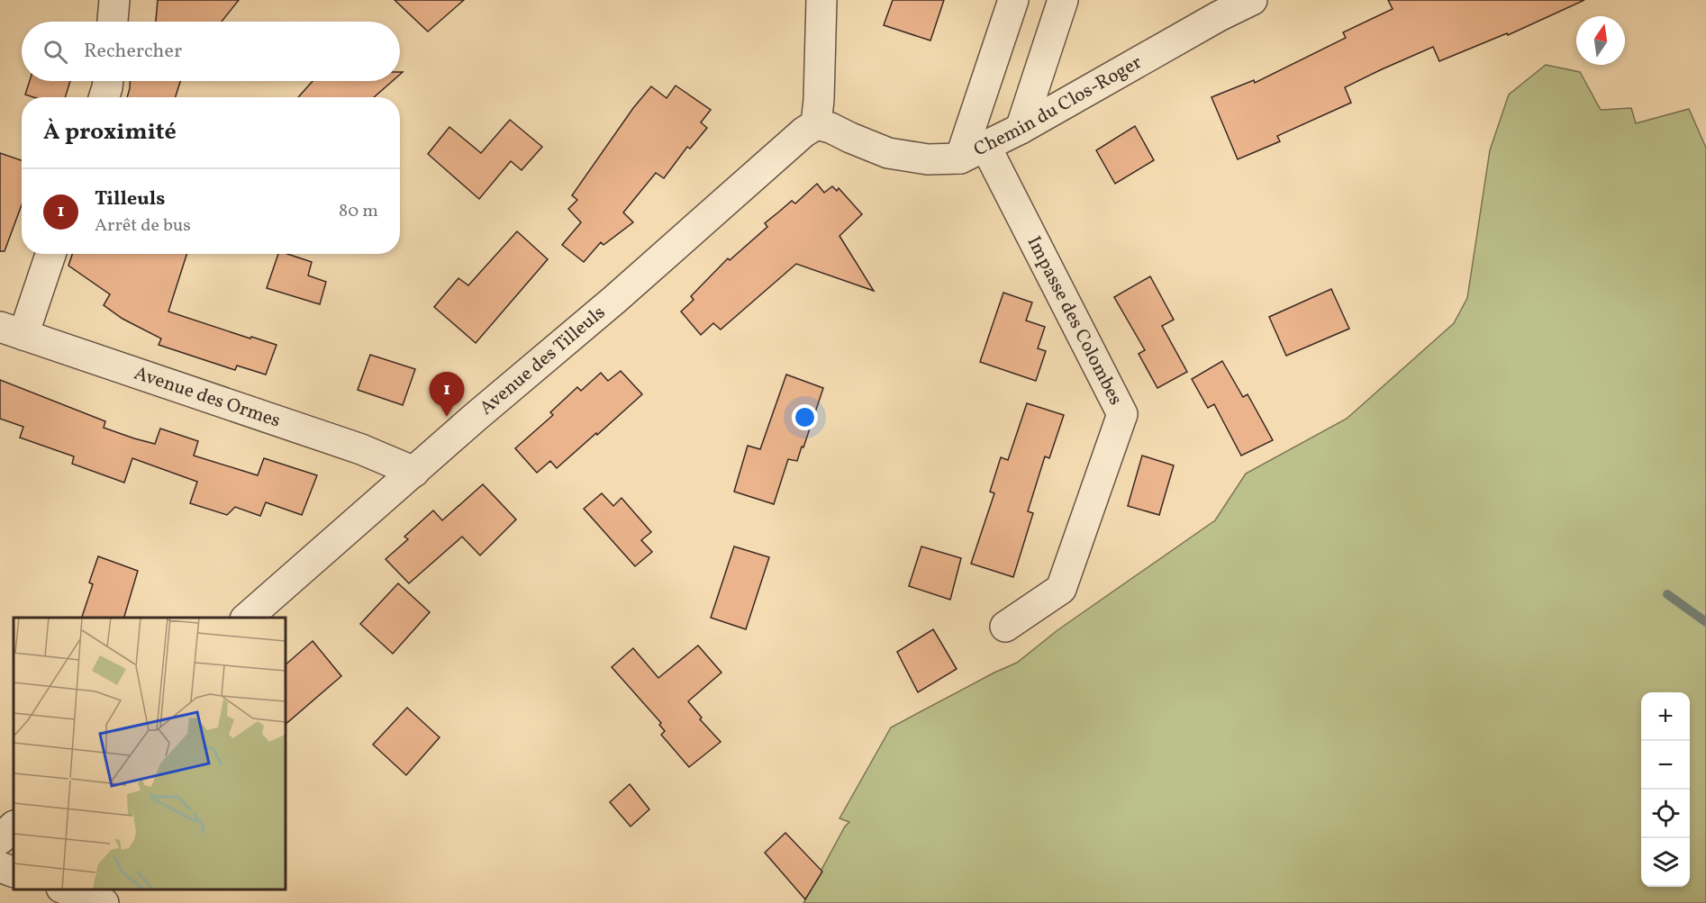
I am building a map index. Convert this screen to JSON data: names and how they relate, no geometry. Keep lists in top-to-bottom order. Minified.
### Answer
{"streets":{"street":["Chemin du Clos-Roger","Impasse des Colombes","Avenue des Tilleuls","Avenue des Ormes"]},"crossings":[["Chemin du Clos-Roger","Impasse des Colombes"],["Chemin du Clos-Roger","Avenue des Tilleuls"],["Avenue des Tilleuls","Avenue des Ormes"]],"north":"top","page":{"search":"Rechercher","heading":"À proximité","list":[{"mark":"1","name":"Tilleuls","note":"Arrêt de bus","value":"80 m"}],"pins":"1","map_buttons":["+","−"]}}
